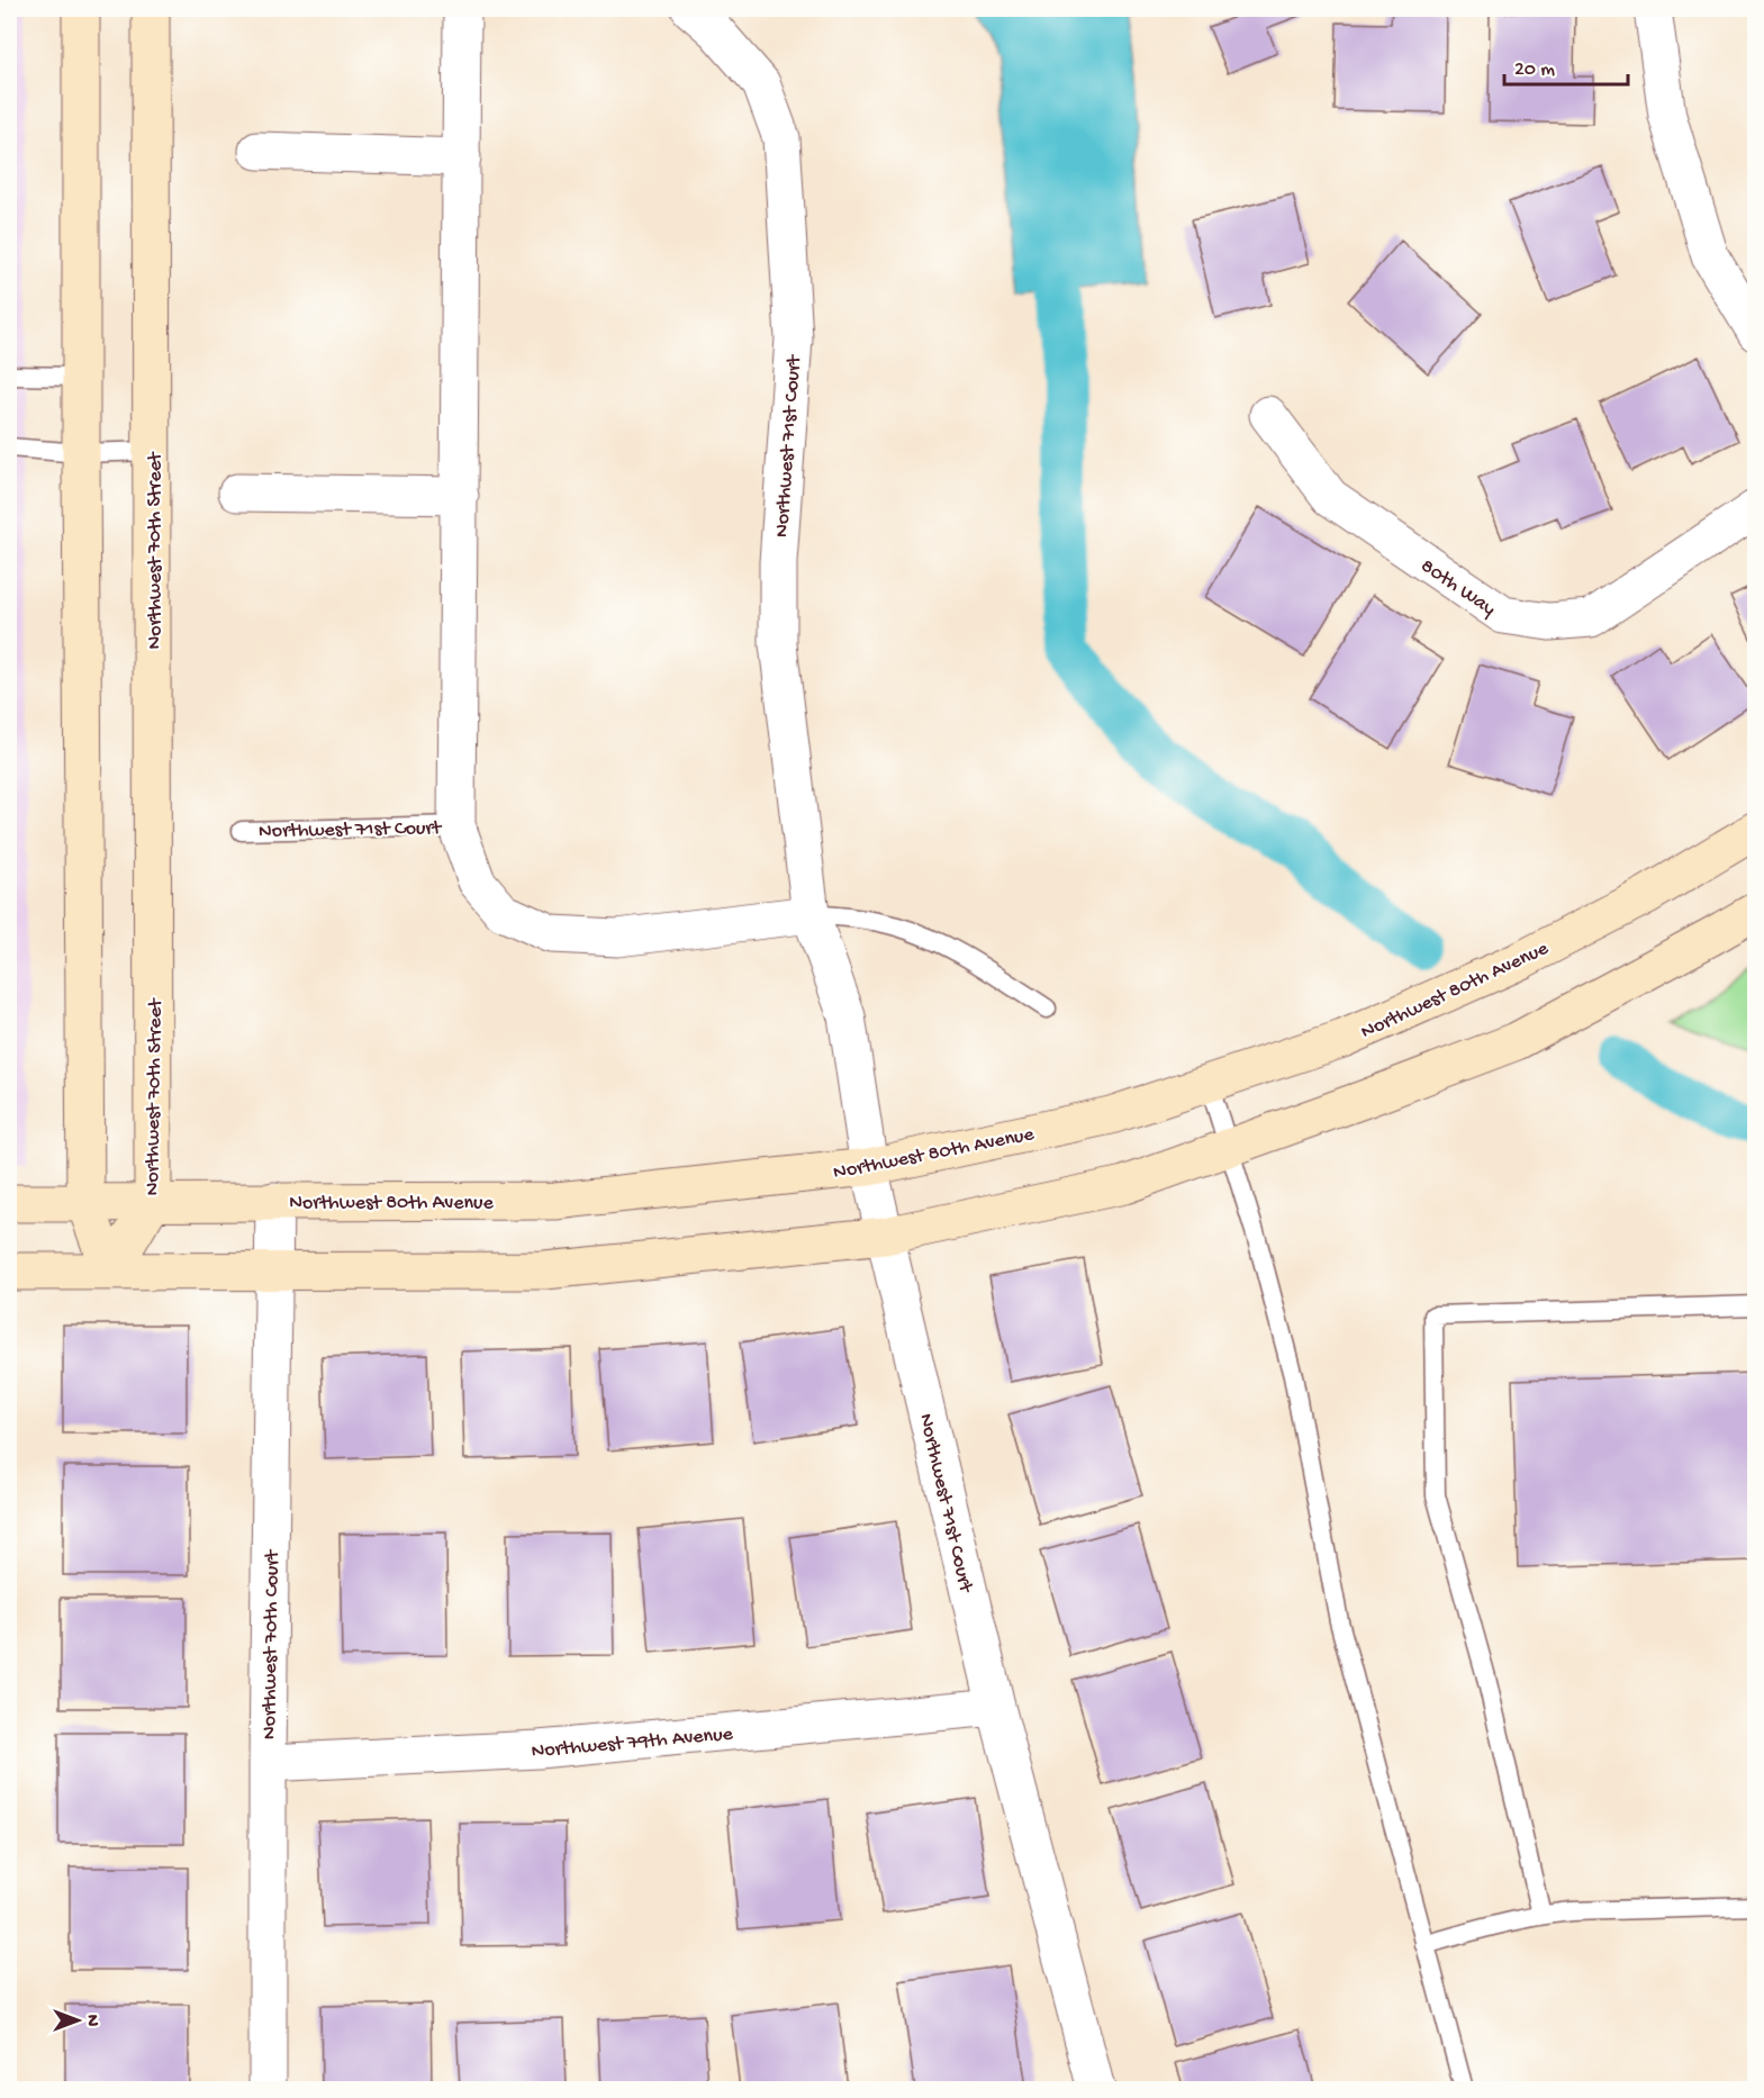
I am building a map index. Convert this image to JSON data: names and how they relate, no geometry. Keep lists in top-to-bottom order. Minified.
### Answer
{"streets":{"street":["Northwest 71st Court","Northwest 70th Street","80th Way","Northwest 80th Avenue","Northwest 70th Court","Northwest 79th Avenue"]},"crossings":[["Northwest 71st Court","Northwest 80th Avenue"],["Northwest 71st Court","Northwest 79th Avenue"],["Northwest 70th Street","Northwest 80th Avenue"],["Northwest 80th Avenue","Northwest 70th Court"],["Northwest 70th Court","Northwest 79th Avenue"]],"scale_bar":"20 m","north":"right"}
